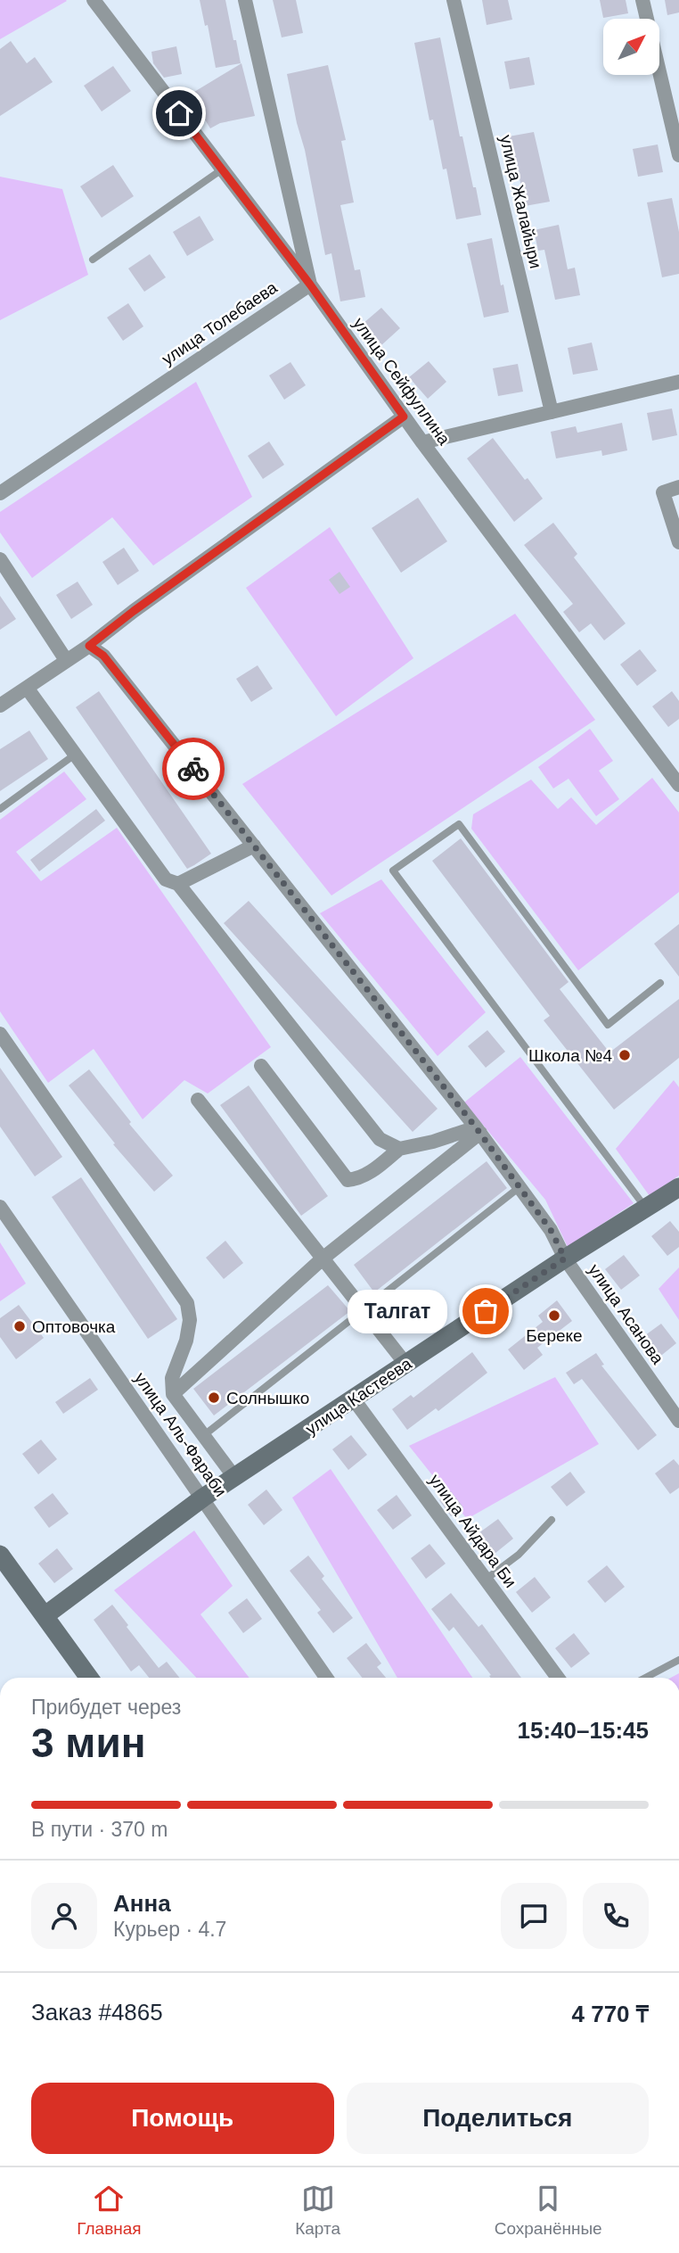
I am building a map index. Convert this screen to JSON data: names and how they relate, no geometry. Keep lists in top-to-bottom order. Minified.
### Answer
{"streets":{"street":["улица Жалайыри","улица Толебаева","улица Сейфуллина","улица Асанова","улица Кастеева","улица Аль-Фараби","улица Айдара Би"]},"crossings":[["улица Толебаева","улица Сейфуллина"],["улица Асанова","улица Кастеева"],["улица Кастеева","улица Аль-Фараби"],["улица Кастеева","улица Айдара Би"]],"places":["Школа №4","Талгат","Береке","Оптовочка","Солнышко"],"north":"top right","page":{"bubble":"Талгат","heading":["3 мин","Прибудет через","15:40–15:45"],"panel":["Анна","Курьер · 4.7","Заказ #4865","4 770 ₸"],"bar":"В пути · 370 m","buttons":["Помощь","Поделиться"],"tabs":["Главная","Карта","Сохранённые"]}}
